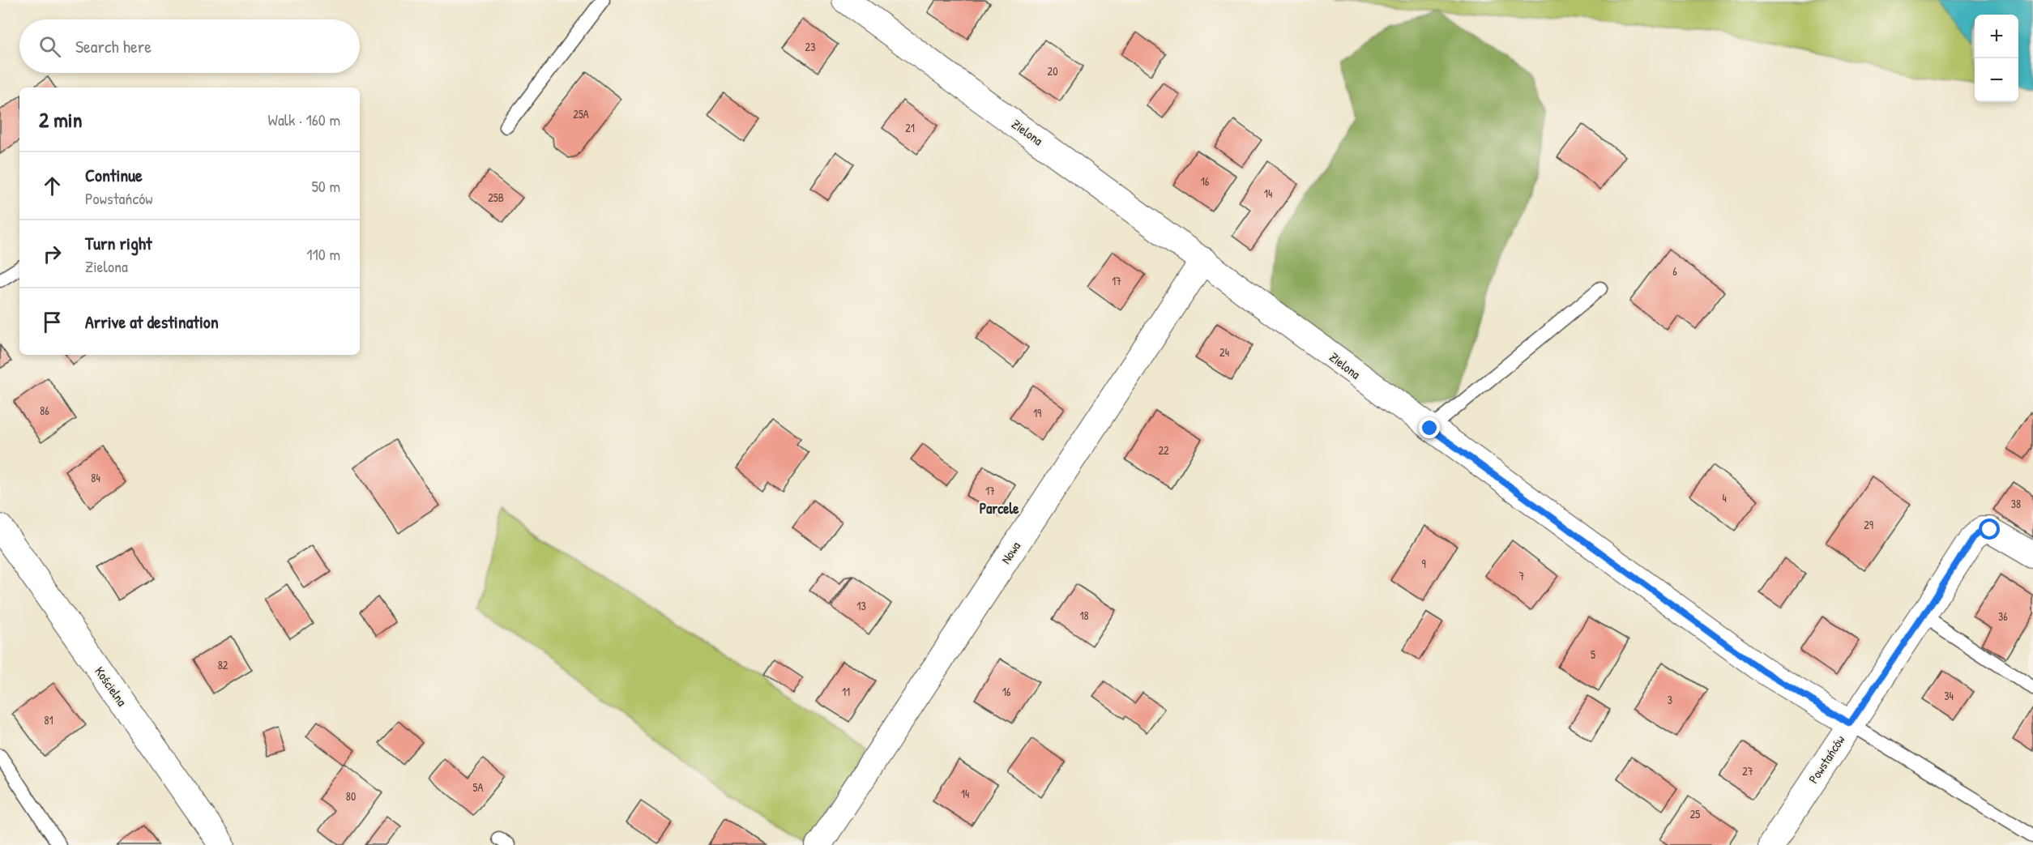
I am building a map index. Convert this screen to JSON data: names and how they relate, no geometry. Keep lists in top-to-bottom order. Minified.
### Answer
{"streets":{"street":["Zielona","Nowa","Kościelna","Powstańców"]},"crossings":[["Zielona","Nowa"],["Zielona","Powstańców"]],"districts":["Parcele"],"house_numbers":["23","20","25A","21","16","14","25B","6","17","24","86","19","22","84","17","4","38","29","9","7","13","18","36","5","82","11","16","34","3","81","27","5A","14","80","25"],"page":{"map_buttons":["+","−"],"search":"Search here","heading":["2 min","Walk · 160 m"],"list":[["Continue","Powstańców","50 m"],["Turn right","Zielona","110 m"],"Arrive at destination"]}}
